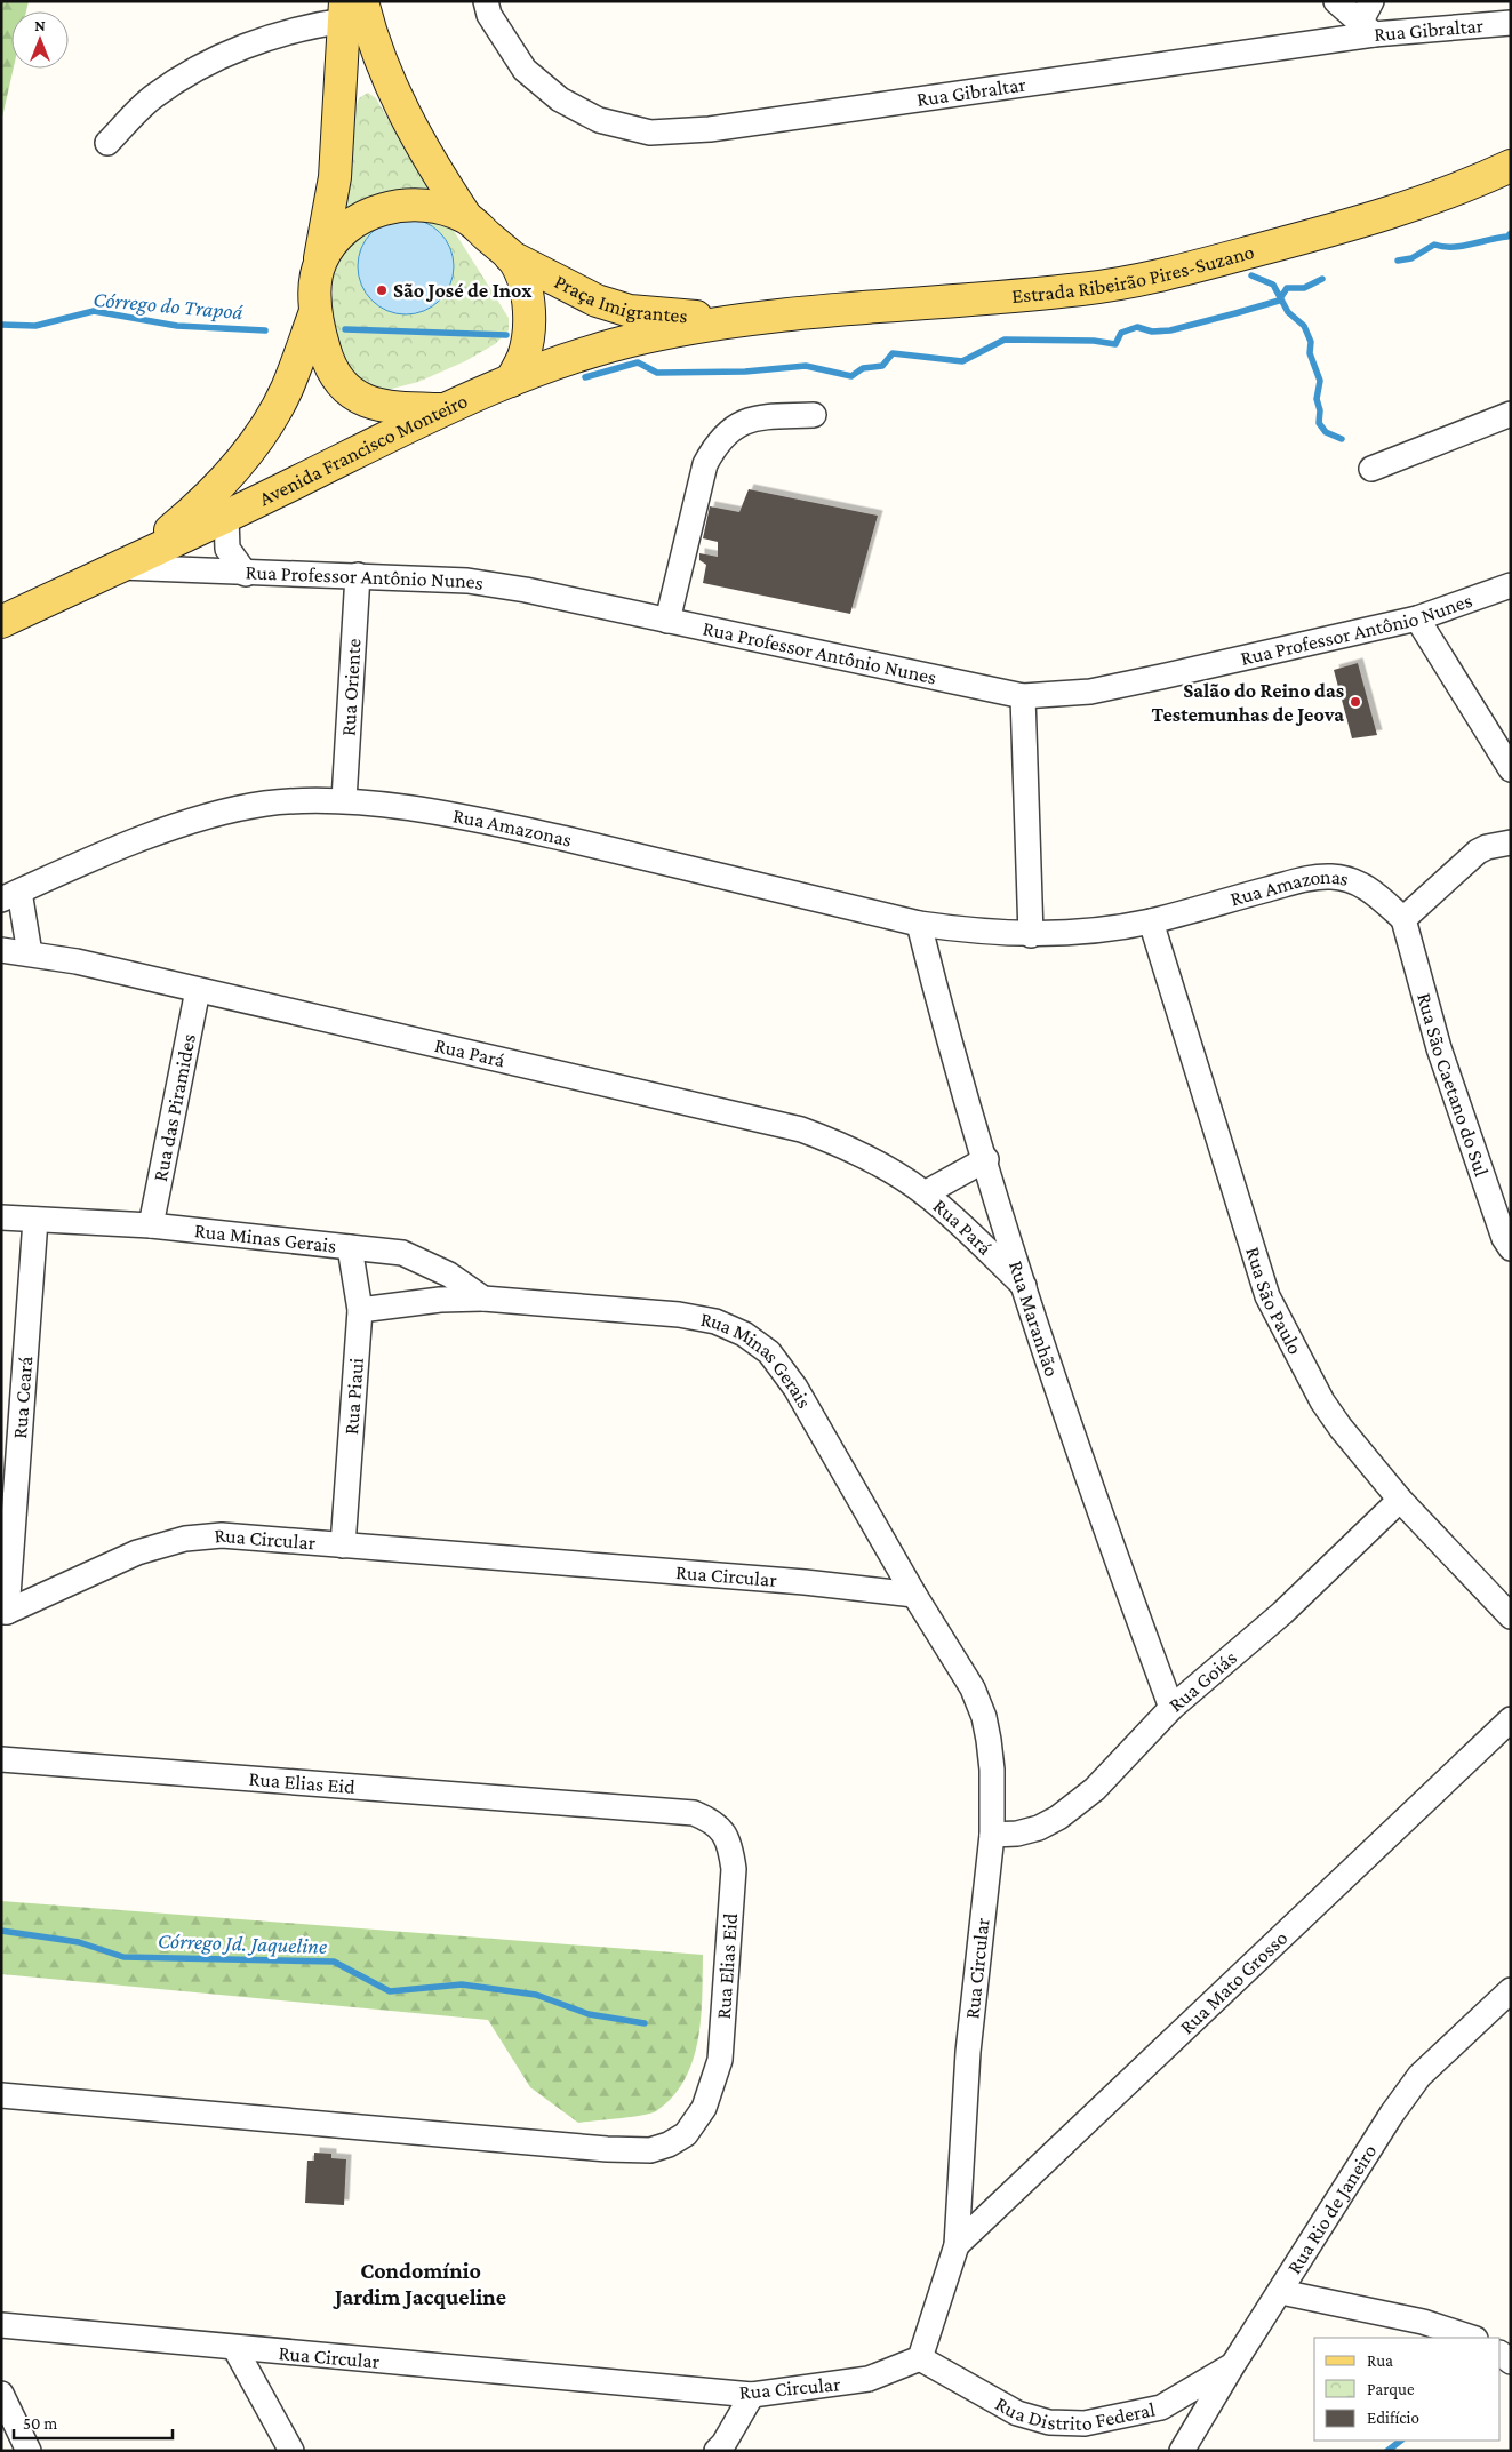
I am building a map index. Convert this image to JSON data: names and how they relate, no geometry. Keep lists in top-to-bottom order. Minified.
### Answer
{"streets":{"main road":["Estrada Ribeirão Pires-Suzano","Praça Imigrantes","Avenida Francisco Monteiro"],"street":["Rua Gibraltar","Rua Professor Antônio Nunes","Rua Oriente","Rua Amazonas","Rua Pará","Rua São Caetano do Sul","Rua das Piramides","Rua Minas Gerais","Rua São Paulo","Rua Maranhão","Rua Piaui","Rua Ceará","Rua Circular","Rua Goiás","Rua Elias Eid","Rua Mato Grosso","Rua Rio de Janeiro","Rua Distrito Federal"]},"crossings":[["Estrada Ribeirão Pires-Suzano","Praça Imigrantes"],["Estrada Ribeirão Pires-Suzano","Avenida Francisco Monteiro"],["Praça Imigrantes","Avenida Francisco Monteiro"],["Avenida Francisco Monteiro","Rua Professor Antônio Nunes"],["Rua Professor Antônio Nunes","Rua Oriente"],["Rua Oriente","Rua Amazonas"],["Rua Amazonas","Rua São Caetano do Sul"],["Rua Amazonas","Rua São Paulo"],["Rua Amazonas","Rua Maranhão"],["Rua Pará","Rua das Piramides"],["Rua Pará","Rua Maranhão"],["Rua das Piramides","Rua Minas Gerais"],["Rua Minas Gerais","Rua Piaui"],["Rua Minas Gerais","Rua Ceará"],["Rua Minas Gerais","Rua Circular"],["Rua São Paulo","Rua Goiás"],["Rua Maranhão","Rua Goiás"],["Rua Piaui","Rua Circular"],["Rua Ceará","Rua Circular"],["Rua Circular","Rua Goiás"],["Rua Circular","Rua Mato Grosso"],["Rua Circular","Rua Distrito Federal"],["Rua Rio de Janeiro","Rua Distrito Federal"]],"districts":["Condomínio Jardim Jacqueline"],"water":["Córrego do Trapoá","Córrego Jd. Jaqueline"],"places":["São José de Inox","Salão do Reino das Testemunhas de Jeova"],"legend":["Rua","Parque","Edifício"],"scale_bar":"50 m","north":"top"}
